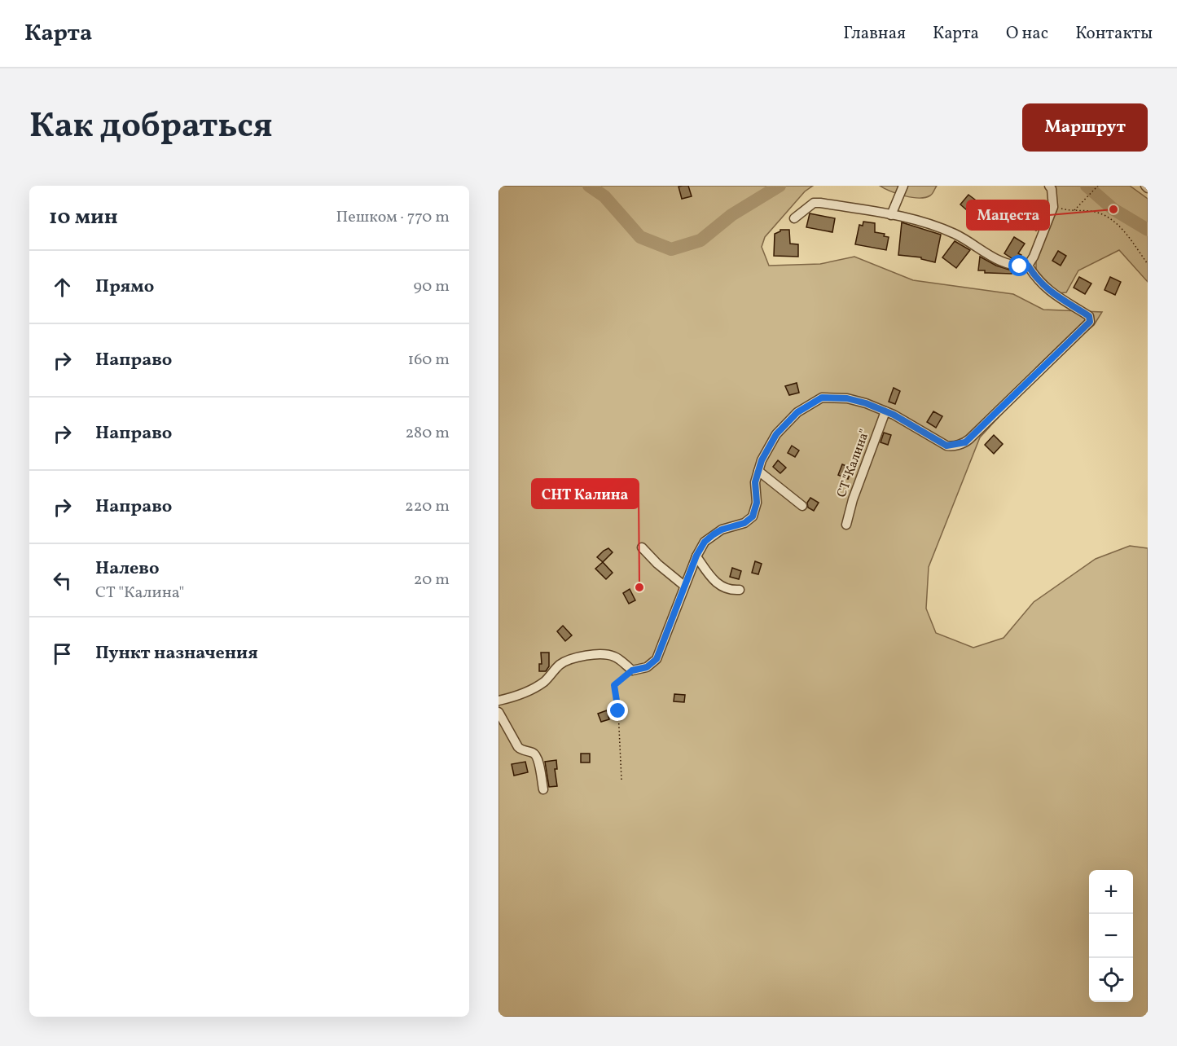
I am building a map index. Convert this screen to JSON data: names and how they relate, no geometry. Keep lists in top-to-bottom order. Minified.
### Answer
{"streets":{"street":["СТ \"Калина\""]},"places":["Мацеста","СНТ Калина"],"page":{"header":"Карта","nav":["Главная","Карта","О нас","Контакты"],"title":"Как добраться","buttons":"Маршрут","heading":["10 мин","Пешком · 770 m"],"list":[["Прямо","90 m"],["Направо","160 m"],["Направо","280 m"],["Направо","220 m"],["Налево","СТ \"Калина\"","20 m"],"Пункт назначения"],"map_buttons":["+","−"]}}
